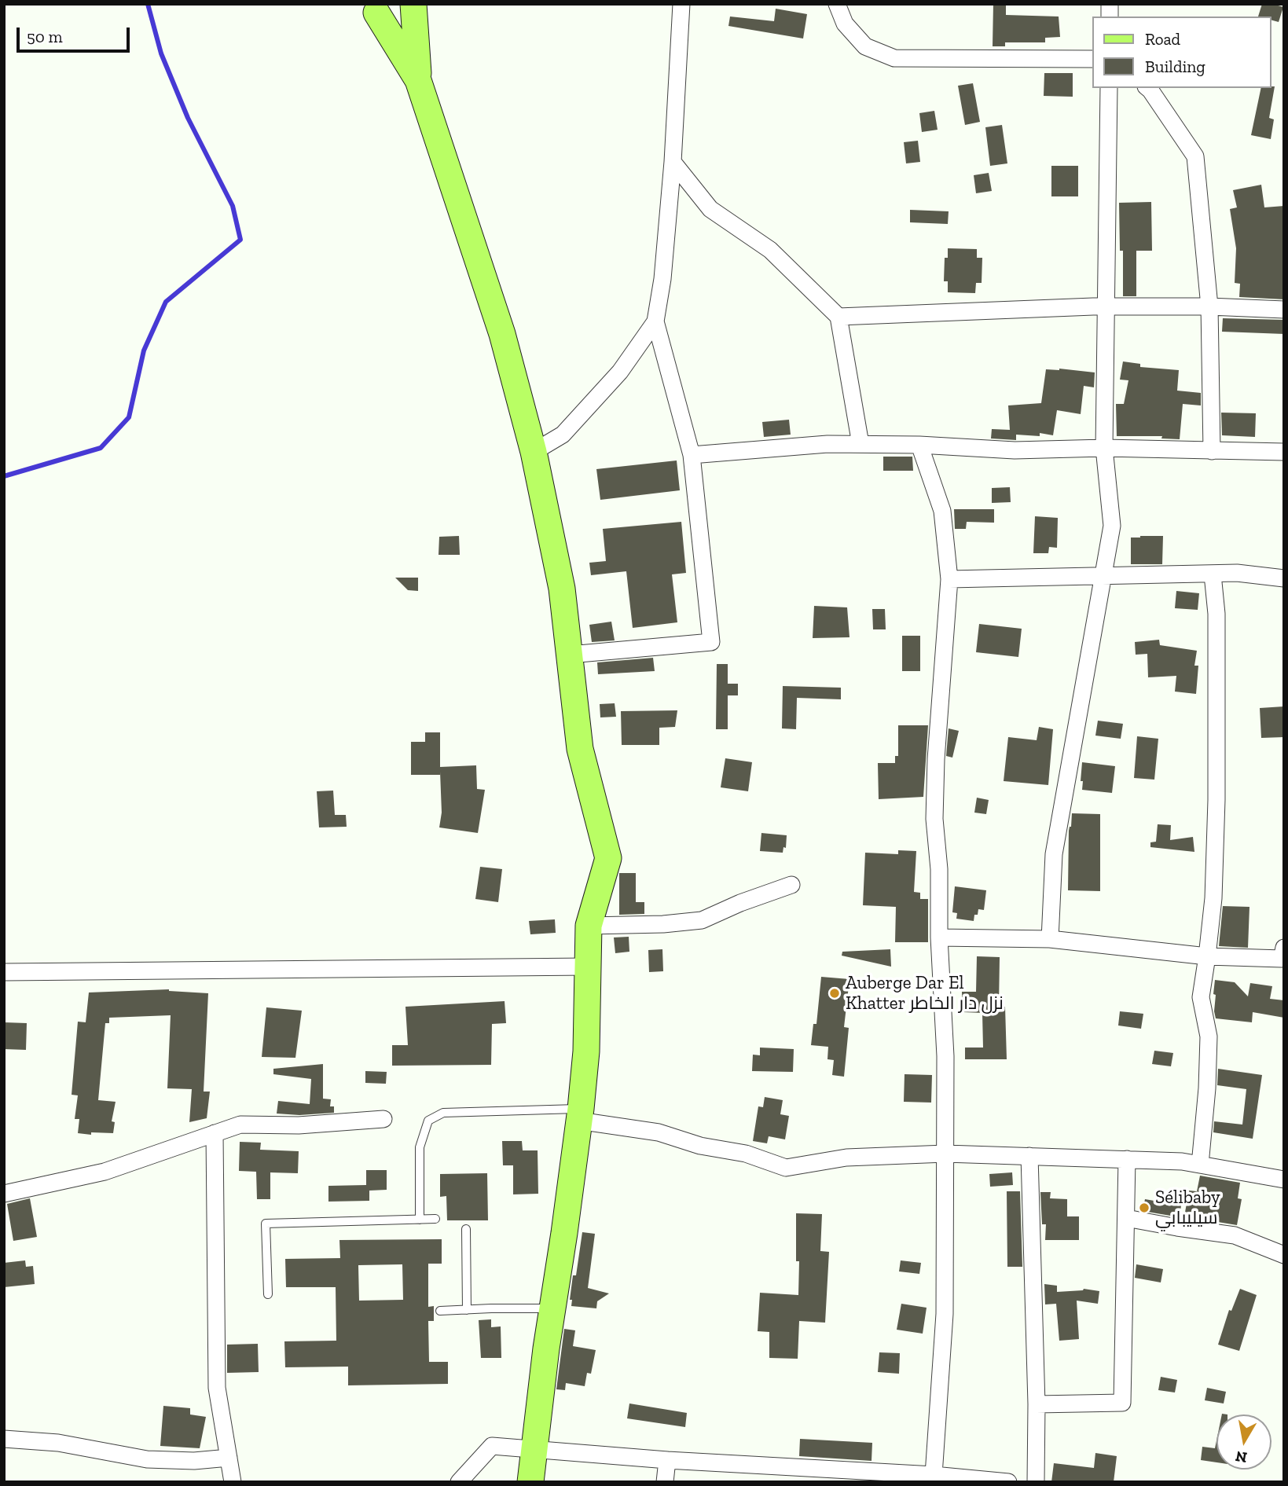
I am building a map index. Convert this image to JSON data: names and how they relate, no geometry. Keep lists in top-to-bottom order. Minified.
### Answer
{"places":["Auberge Dar El Khatter نزل دار الخاطر","Sélibaby سيليبابي"],"legend":["Road","Building"],"scale_bar":"50 m","north":"bottom"}
